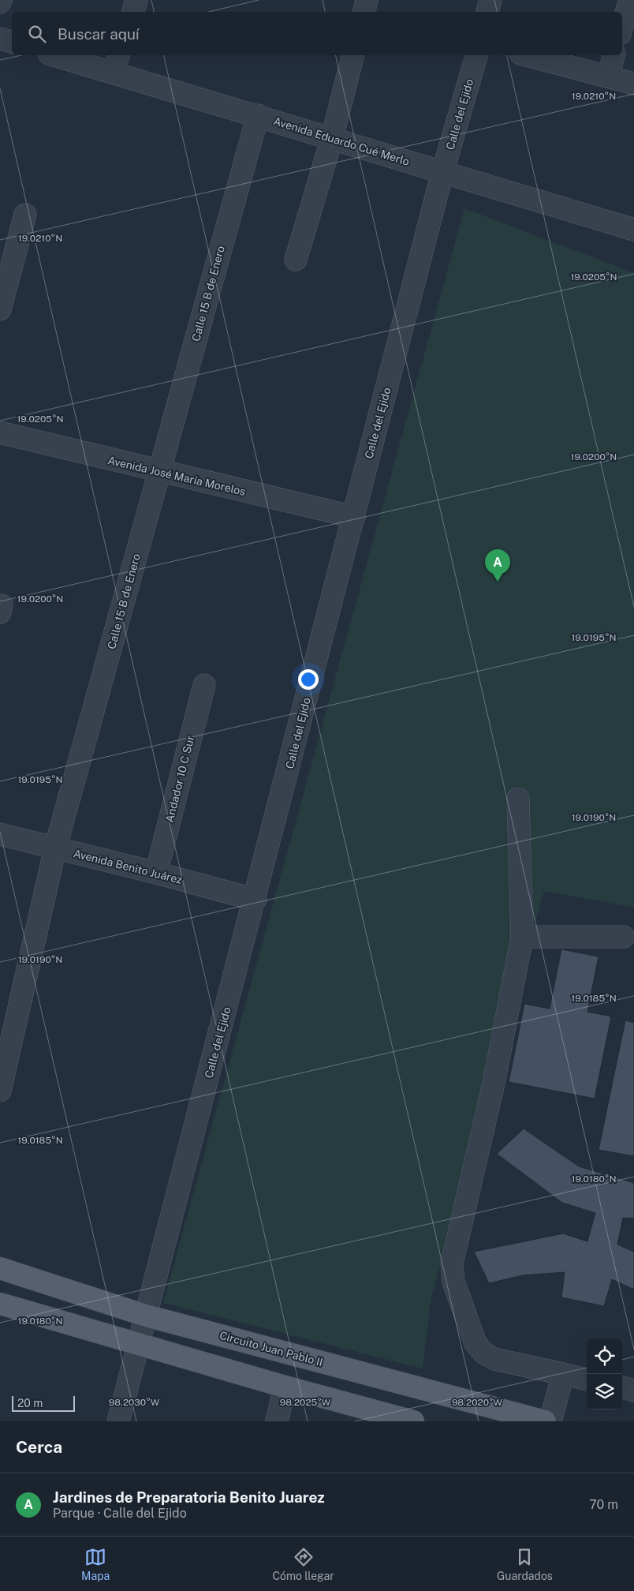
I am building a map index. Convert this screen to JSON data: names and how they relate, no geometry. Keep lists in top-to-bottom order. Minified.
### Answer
{"streets":{"main road":["Circuito Juan Pablo II"],"street":["Calle del Ejido","Avenida Eduardo Cué Merlo","Calle 15 B de Enero","Avenida José María Morelos","Andador 10 C Sur","Avenida Benito Juárez"]},"crossings":[["Calle del Ejido","Avenida Eduardo Cué Merlo"],["Calle del Ejido","Avenida José María Morelos"],["Calle del Ejido","Avenida Benito Juárez"],["Calle del Ejido","Circuito Juan Pablo II"],["Avenida Eduardo Cué Merlo","Calle 15 B de Enero"],["Calle 15 B de Enero","Avenida José María Morelos"],["Calle 15 B de Enero","Avenida Benito Juárez"],["Andador 10 C Sur","Avenida Benito Juárez"]],"scale_bar":"20 m","page":{"search":"Buscar aquí","pins":"A","scale":"20 m","heading":"Cerca","list":[{"mark":"A","name":"Jardines de Preparatoria Benito Juarez","note":"Parque · Calle del Ejido","value":"70 m"}],"nav":["Mapa","Cómo llegar","Guardados"]},"coordinates":["19.0210°N","19.0205°N","19.0200°N","19.0195°N","19.0190°N","19.0185°N","19.0180°N","98.2030°W","98.2025°W","98.2020°W"]}
